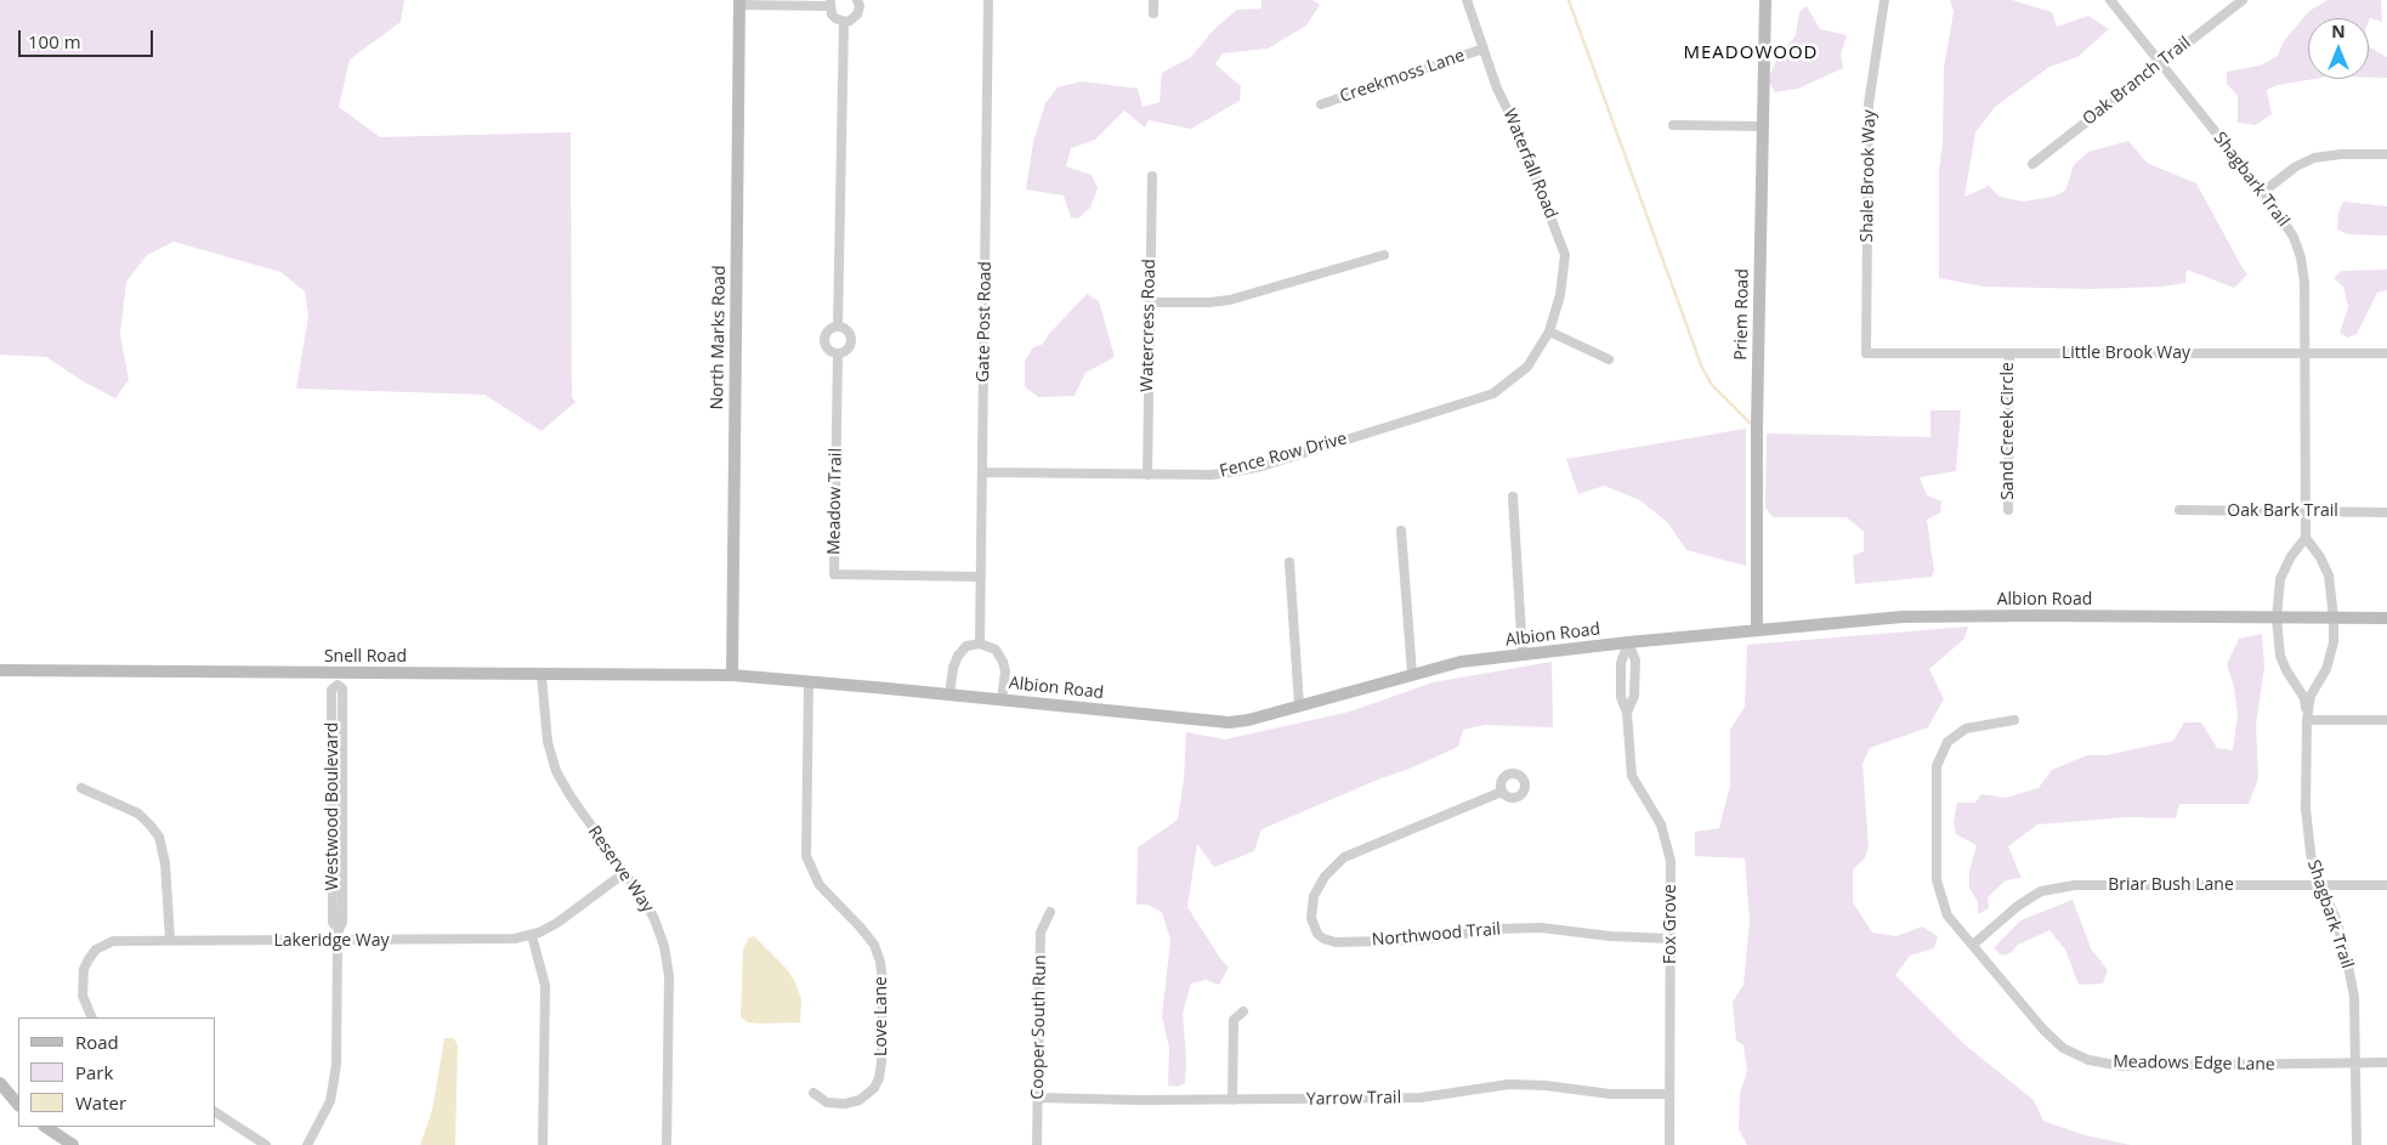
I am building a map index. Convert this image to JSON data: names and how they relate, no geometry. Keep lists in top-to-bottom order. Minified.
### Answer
{"streets":{"street":["Creekmoss Lane","Oak Branch Trail","Waterfall Road","Shale Brook Way","Shagbark Trail","Priem Road","Gate Post Road","Watercress Road","North Marks Road","Little Brook Way","Sand Creek Circle","Fence Row Drive","Meadow Trail","Oak Bark Trail","Albion Road","Snell Road","Westwood Boulevard","Reserve Way","Briar Bush Lane","Fox Grove","Northwood Trail","Lakeridge Way","Love Lane","Cooper South Run","Meadows Edge Lane","Yarrow Trail"]},"crossings":[["Creekmoss Lane","Waterfall Road"],["Oak Branch Trail","Shagbark Trail"],["Waterfall Road","Fence Row Drive"],["Shale Brook Way","Little Brook Way"],["Shagbark Trail","Little Brook Way"],["Shagbark Trail","Oak Bark Trail"],["Shagbark Trail","Albion Road"],["Shagbark Trail","Briar Bush Lane"],["Shagbark Trail","Meadows Edge Lane"],["Priem Road","Albion Road"],["Gate Post Road","Fence Row Drive"],["Gate Post Road","Meadow Trail"],["Gate Post Road","Albion Road"],["Watercress Road","Fence Row Drive"],["North Marks Road","Albion Road"],["North Marks Road","Snell Road"],["Little Brook Way","Sand Creek Circle"],["Albion Road","Snell Road"],["Albion Road","Fox Grove"],["Albion Road","Love Lane"],["Snell Road","Westwood Boulevard"],["Snell Road","Reserve Way"],["Westwood Boulevard","Lakeridge Way"],["Reserve Way","Lakeridge Way"],["Briar Bush Lane","Meadows Edge Lane"],["Fox Grove","Northwood Trail"],["Fox Grove","Yarrow Trail"],["Cooper South Run","Yarrow Trail"]],"districts":["MEADOWOOD"],"legend":["Road","Park","Water"],"scale_bar":"100 m","north":"top"}
